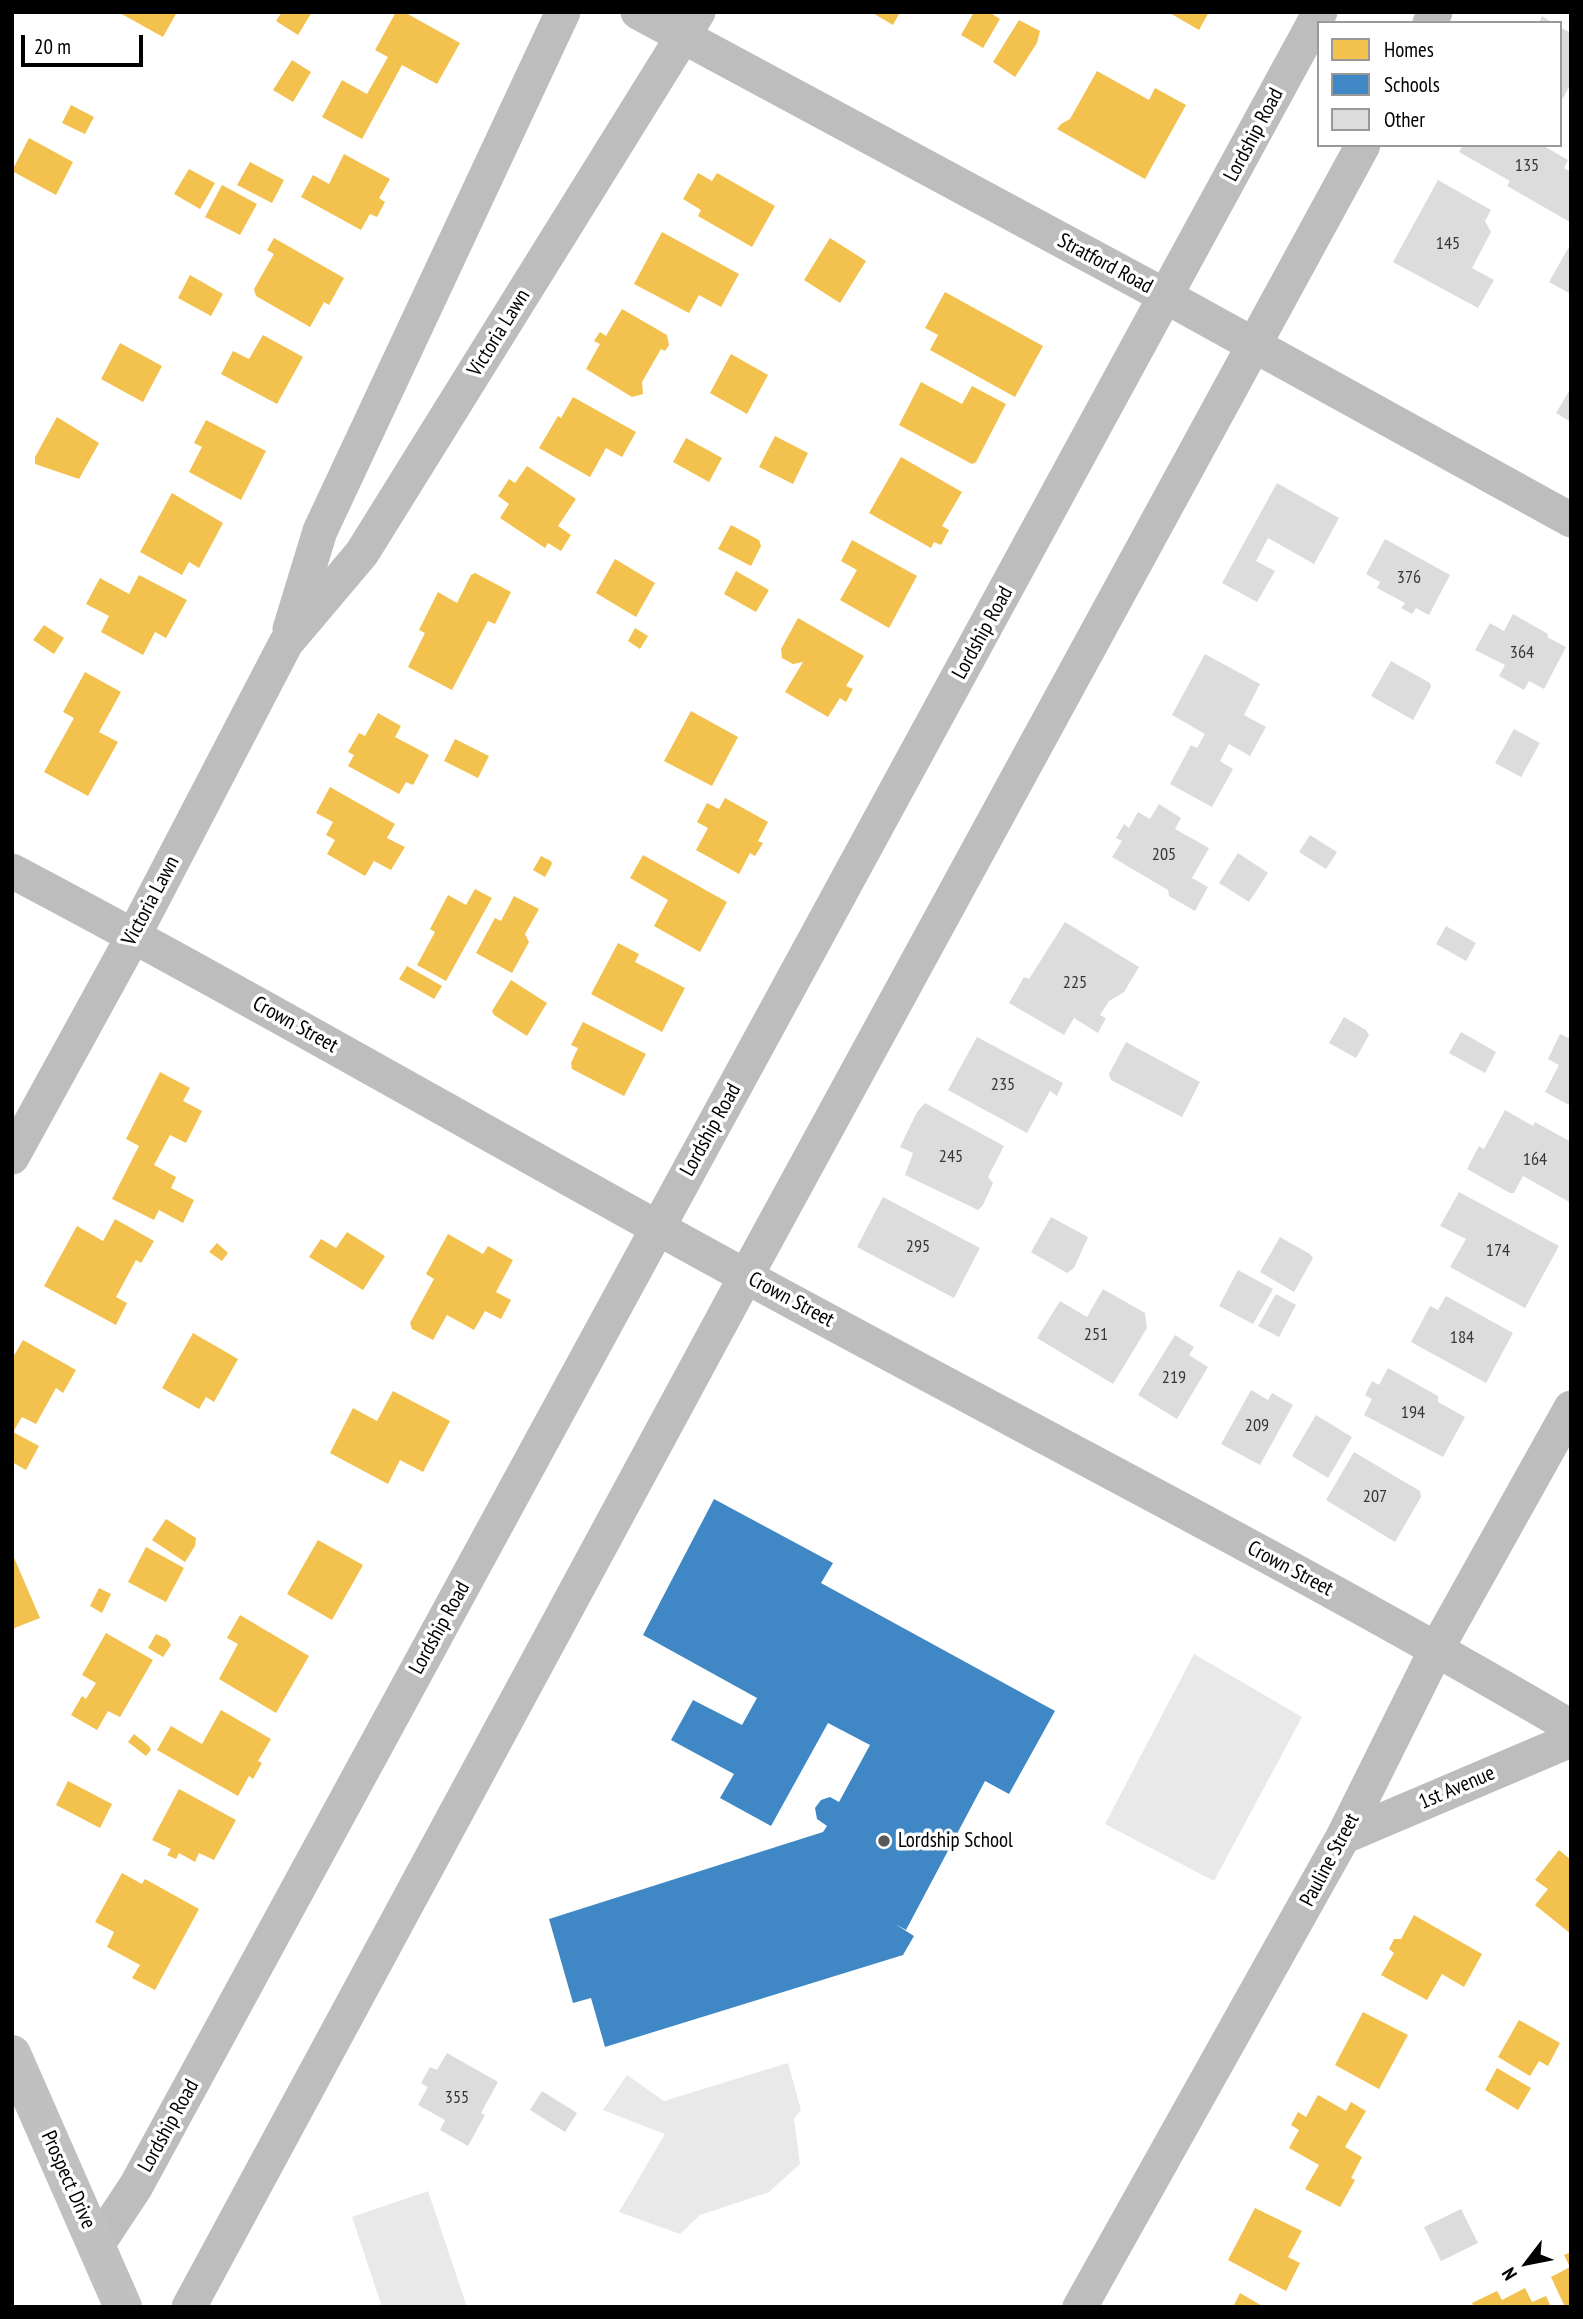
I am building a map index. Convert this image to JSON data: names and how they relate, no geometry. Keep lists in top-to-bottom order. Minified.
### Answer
{"streets":{"main road":["Prospect Drive"],"street":["Lordship Road","Stratford Road","Victoria Lawn","Crown Street","1st Avenue","Pauline Street"]},"crossings":[["Lordship Road","Stratford Road"],["Lordship Road","Crown Street"],["Lordship Road","Prospect Drive"],["Stratford Road","Victoria Lawn"],["Victoria Lawn","Crown Street"],["Crown Street","Pauline Street"],["1st Avenue","Pauline Street"]],"places":["Lordship School"],"house_numbers":["135","145","376","364","205","225","235","245","164","295","174","251","184","219","194","209","207","355"],"legend":["Homes","Schools","Other"],"scale_bar":"20 m","north":"bottom left"}
